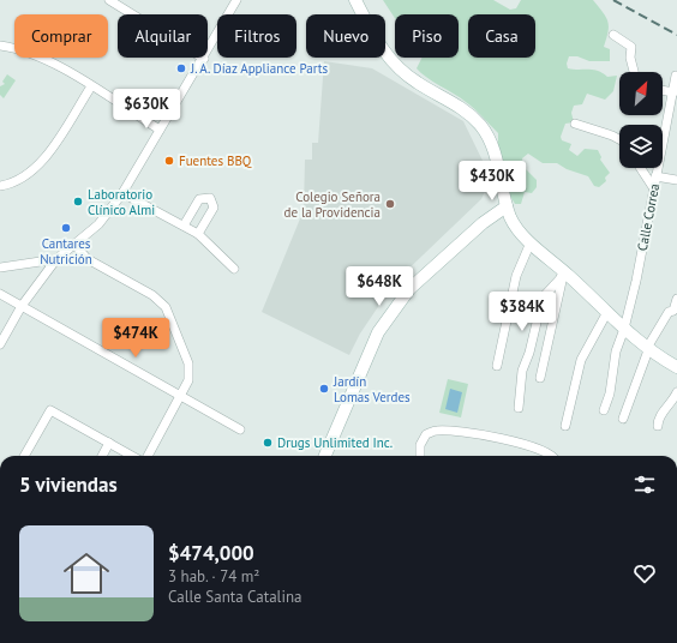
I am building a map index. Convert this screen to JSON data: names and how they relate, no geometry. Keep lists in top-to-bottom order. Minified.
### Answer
{"streets":{"street":["Calle Correa"]},"places":["J. A. Díaz Appliance Parts","Fuentes BBQ","Laboratorio Clínico Almi","Colegio Señora de la Providencia","Cantares Nutrición","Jardín Lomas Verdes","Drugs Unlimited Inc."],"north":"top right","page":{"chip":["Comprar","Alquilar","Filtros","Nuevo","Piso","Casa"],"price":["$630K","$430K","$648K","$384K","$474K"],"heading":"5 viviendas","list":[{"name":"$474,000","note":"3 hab. · 74 m² · Calle Santa Catalina"}]}}
